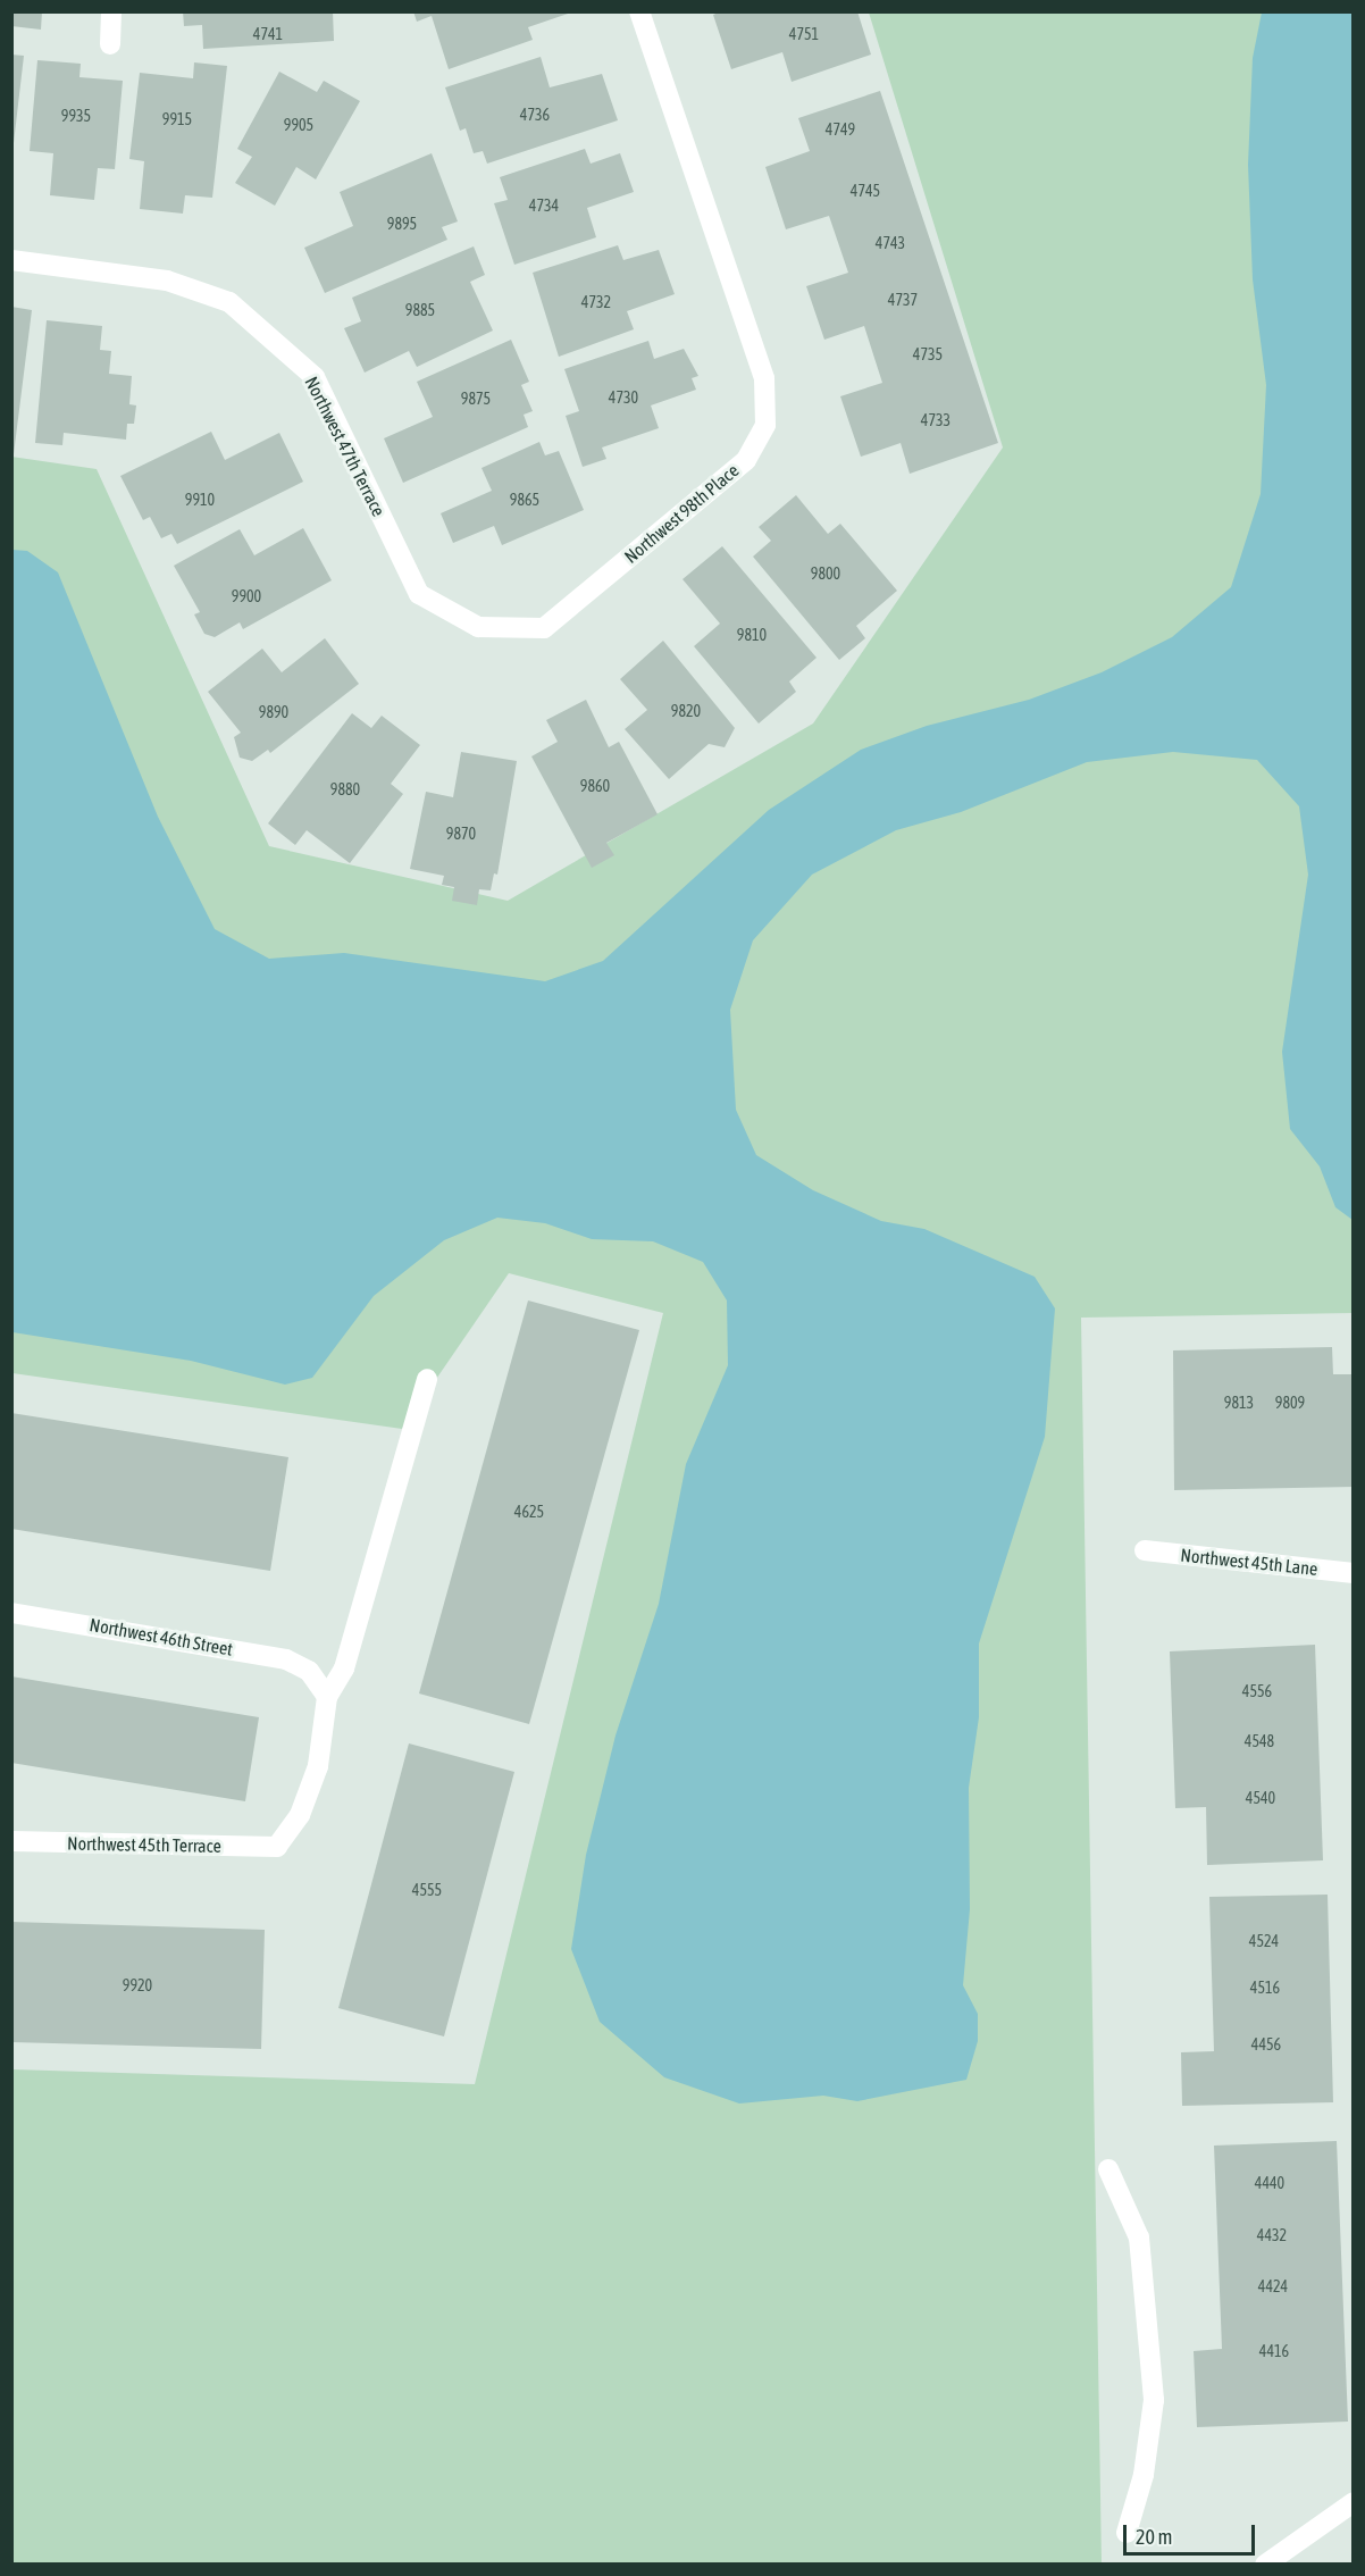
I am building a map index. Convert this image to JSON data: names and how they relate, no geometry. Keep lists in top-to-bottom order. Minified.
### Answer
{"streets":{"street":["Northwest 47th Terrace","Northwest 98th Place","Northwest 45th Lane","Northwest 46th Street","Northwest 45th Terrace"]},"crossings":[["Northwest 47th Terrace","Northwest 98th Place"],["Northwest 46th Street","Northwest 45th Terrace"]],"house_numbers":["4741","4751","4736","9935","9915","9905","4749","4745","4734","9895","4743","4737","4732","9885","4735","4730","9875","4733","9910","9865","9800","9900","9810","9820","9890","9860","9880","9870","9813","9809","4625","4556","4548","4540","4555","4524","9920","4516","4456","4440","4432","4424","4416"],"scale_bar":"20 m"}
